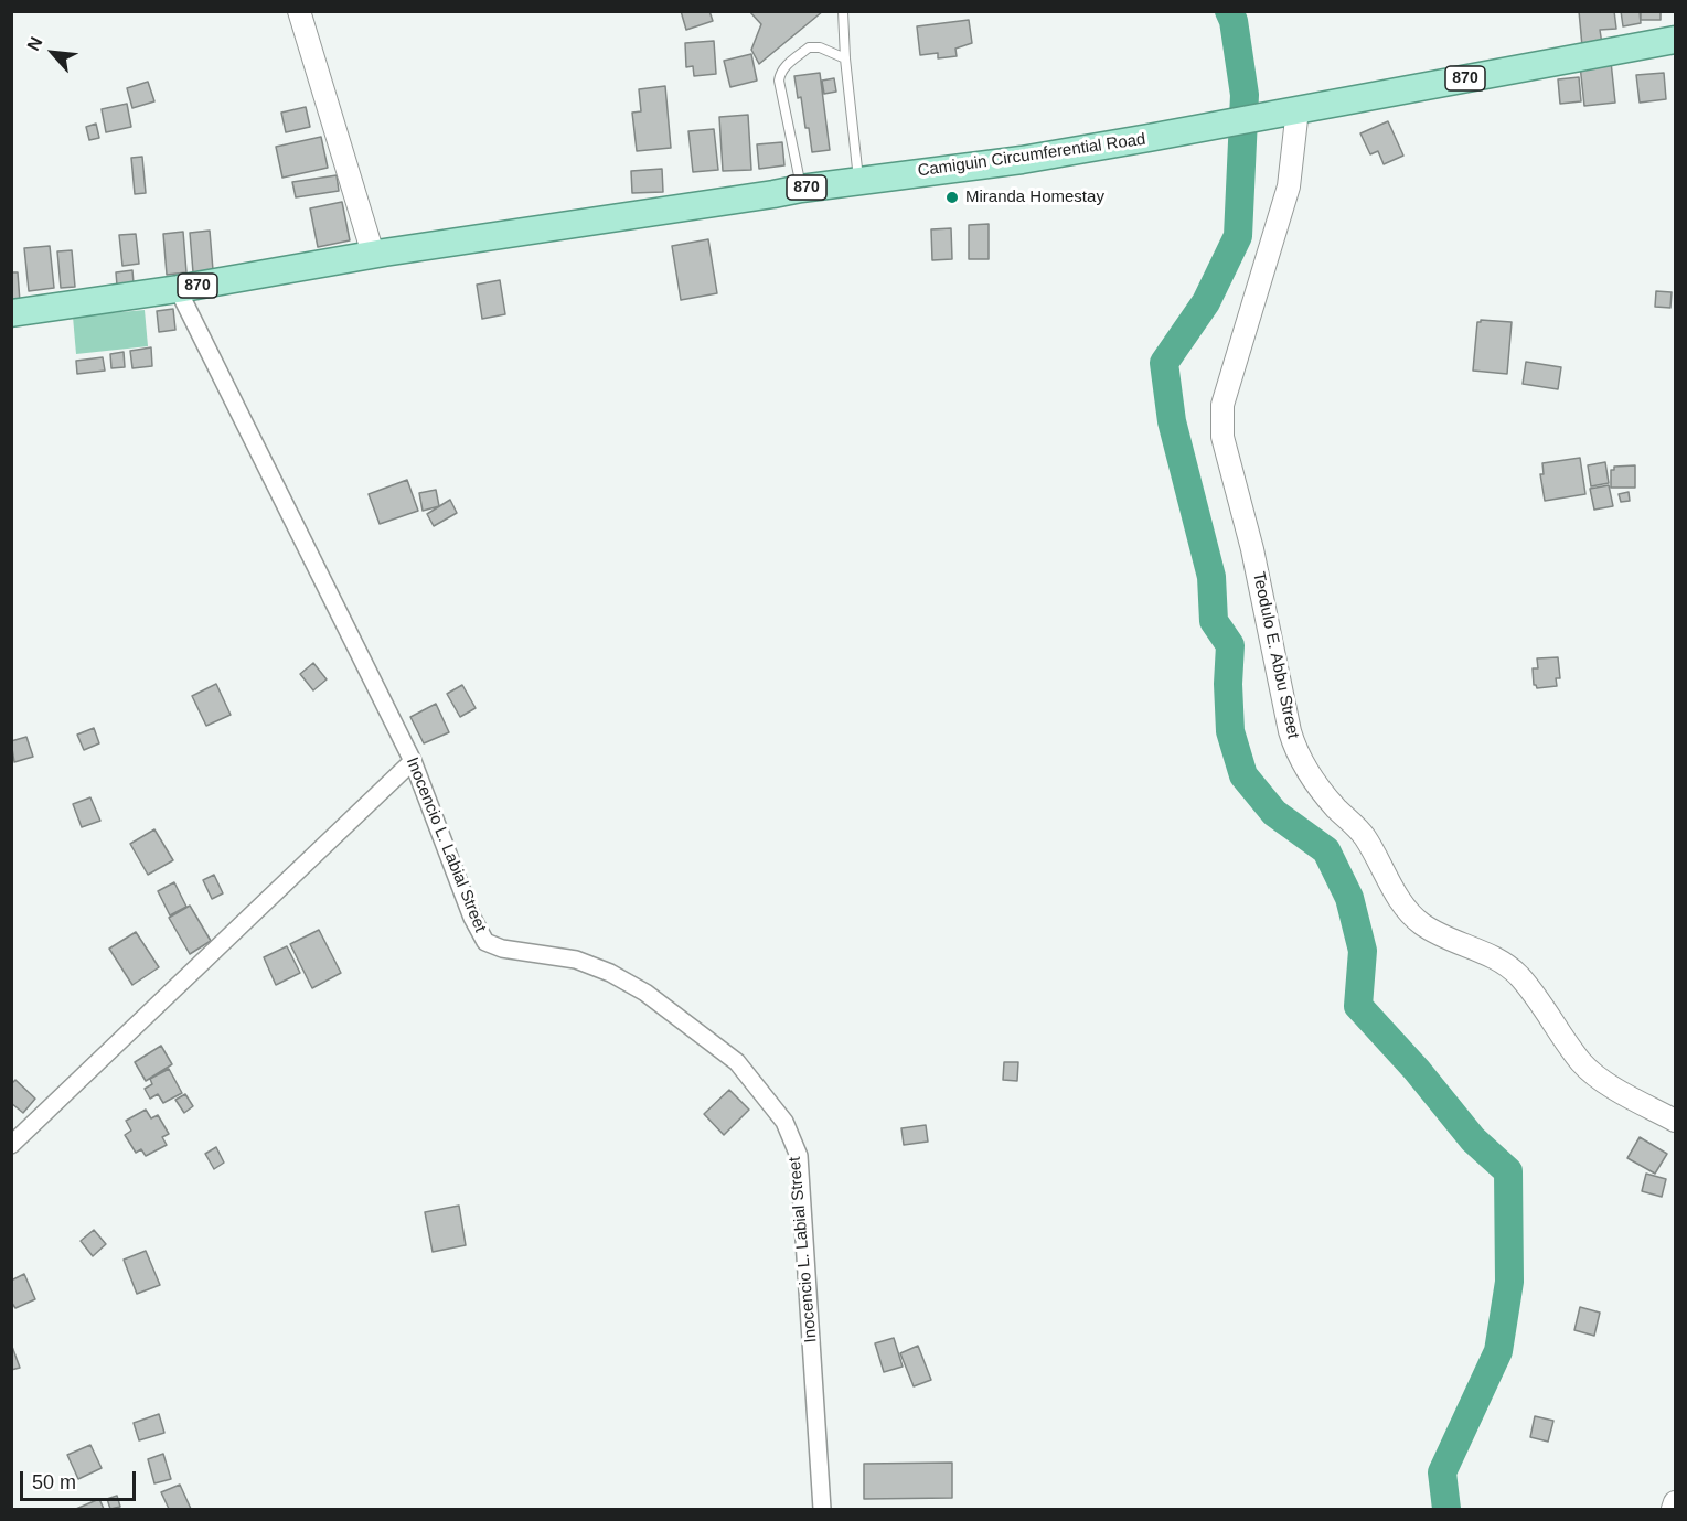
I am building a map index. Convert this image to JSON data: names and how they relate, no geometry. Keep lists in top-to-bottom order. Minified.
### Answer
{"streets":{"main road":["870","Camiguin Circumferential Road"],"street":["Teodulo E. Abbu Street","Inocencio L. Labial Street"]},"crossings":[["870","Camiguin Circumferential Road"],["870","Inocencio L. Labial Street"],["Camiguin Circumferential Road","Teodulo E. Abbu Street"]],"places":["Miranda Homestay"],"scale_bar":"50 m","north":"top left"}
